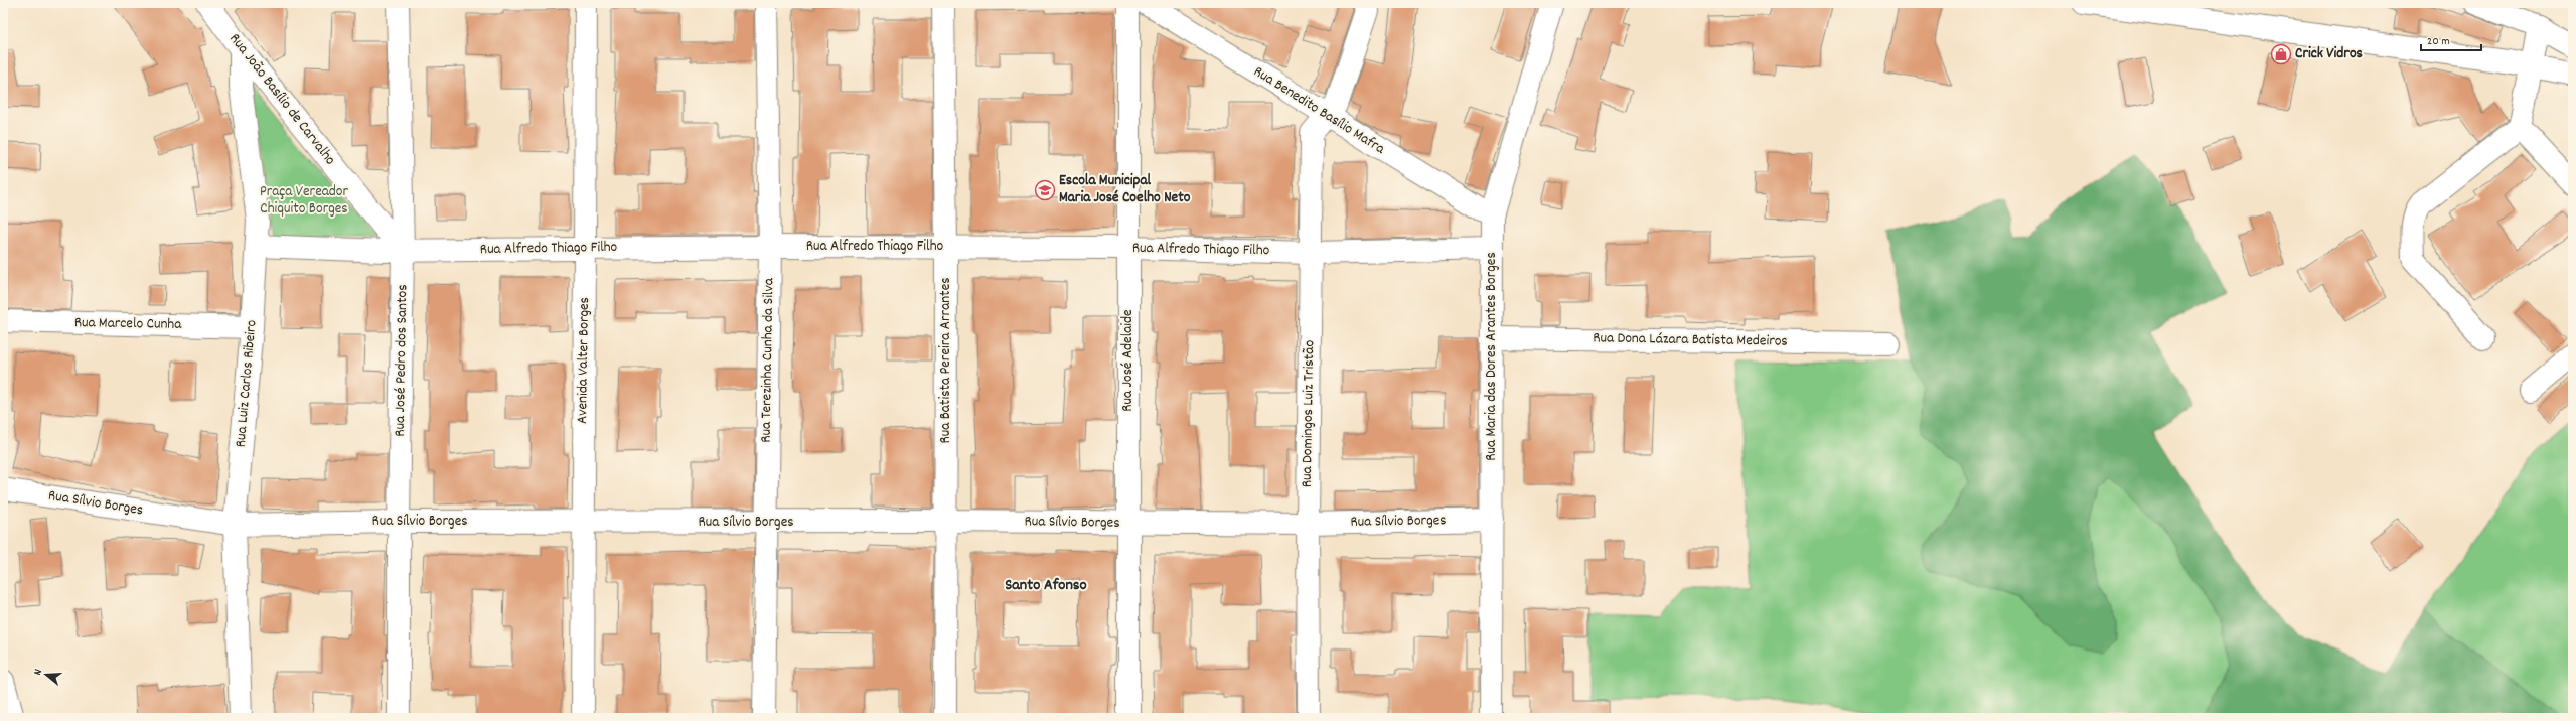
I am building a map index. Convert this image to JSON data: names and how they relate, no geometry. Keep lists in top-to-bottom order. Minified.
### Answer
{"streets":{"street":["Rua João Basílio de Carvalho","Rua Benedito Basílio Mafra","Rua Alfredo Thiago Filho","Rua Marcelo Cunha","Rua Dona Lázara Batista Medeiros","Rua Maria das Dores Arantes Borges","Rua José Pedro dos Santos","Avenida Valter Borges","Rua Terezinha Cunha da Silva","Rua Batista Pereira Arrantes","Rua José Adelaide","Rua Luiz Carlos Ribeiro","Rua Domingos Luiz Tristão","Rua Sílvio Borges"]},"crossings":[["Rua João Basílio de Carvalho","Rua Alfredo Thiago Filho"],["Rua João Basílio de Carvalho","Rua José Pedro dos Santos"],["Rua João Basílio de Carvalho","Rua Luiz Carlos Ribeiro"],["Rua Benedito Basílio Mafra","Rua Maria das Dores Arantes Borges"],["Rua Benedito Basílio Mafra","Rua Domingos Luiz Tristão"],["Rua Alfredo Thiago Filho","Rua Maria das Dores Arantes Borges"],["Rua Alfredo Thiago Filho","Rua José Pedro dos Santos"],["Rua Alfredo Thiago Filho","Avenida Valter Borges"],["Rua Alfredo Thiago Filho","Rua Terezinha Cunha da Silva"],["Rua Alfredo Thiago Filho","Rua Batista Pereira Arrantes"],["Rua Alfredo Thiago Filho","Rua José Adelaide"],["Rua Alfredo Thiago Filho","Rua Luiz Carlos Ribeiro"],["Rua Alfredo Thiago Filho","Rua Domingos Luiz Tristão"],["Rua Marcelo Cunha","Rua Luiz Carlos Ribeiro"],["Rua Dona Lázara Batista Medeiros","Rua Maria das Dores Arantes Borges"],["Rua Maria das Dores Arantes Borges","Rua Sílvio Borges"],["Rua José Pedro dos Santos","Rua Sílvio Borges"],["Avenida Valter Borges","Rua Sílvio Borges"],["Rua Terezinha Cunha da Silva","Rua Sílvio Borges"],["Rua Batista Pereira Arrantes","Rua Sílvio Borges"],["Rua José Adelaide","Rua Sílvio Borges"],["Rua Luiz Carlos Ribeiro","Rua Sílvio Borges"],["Rua Domingos Luiz Tristão","Rua Sílvio Borges"]],"districts":["Santo Afonso"],"parks":["Praça Vereador Chiquito Borges"],"places":{"shop":["Crick Vidros"],"school or university":["Escola Municipal Maria José Coelho Neto"]},"scale_bar":"20 m","north":"left"}
